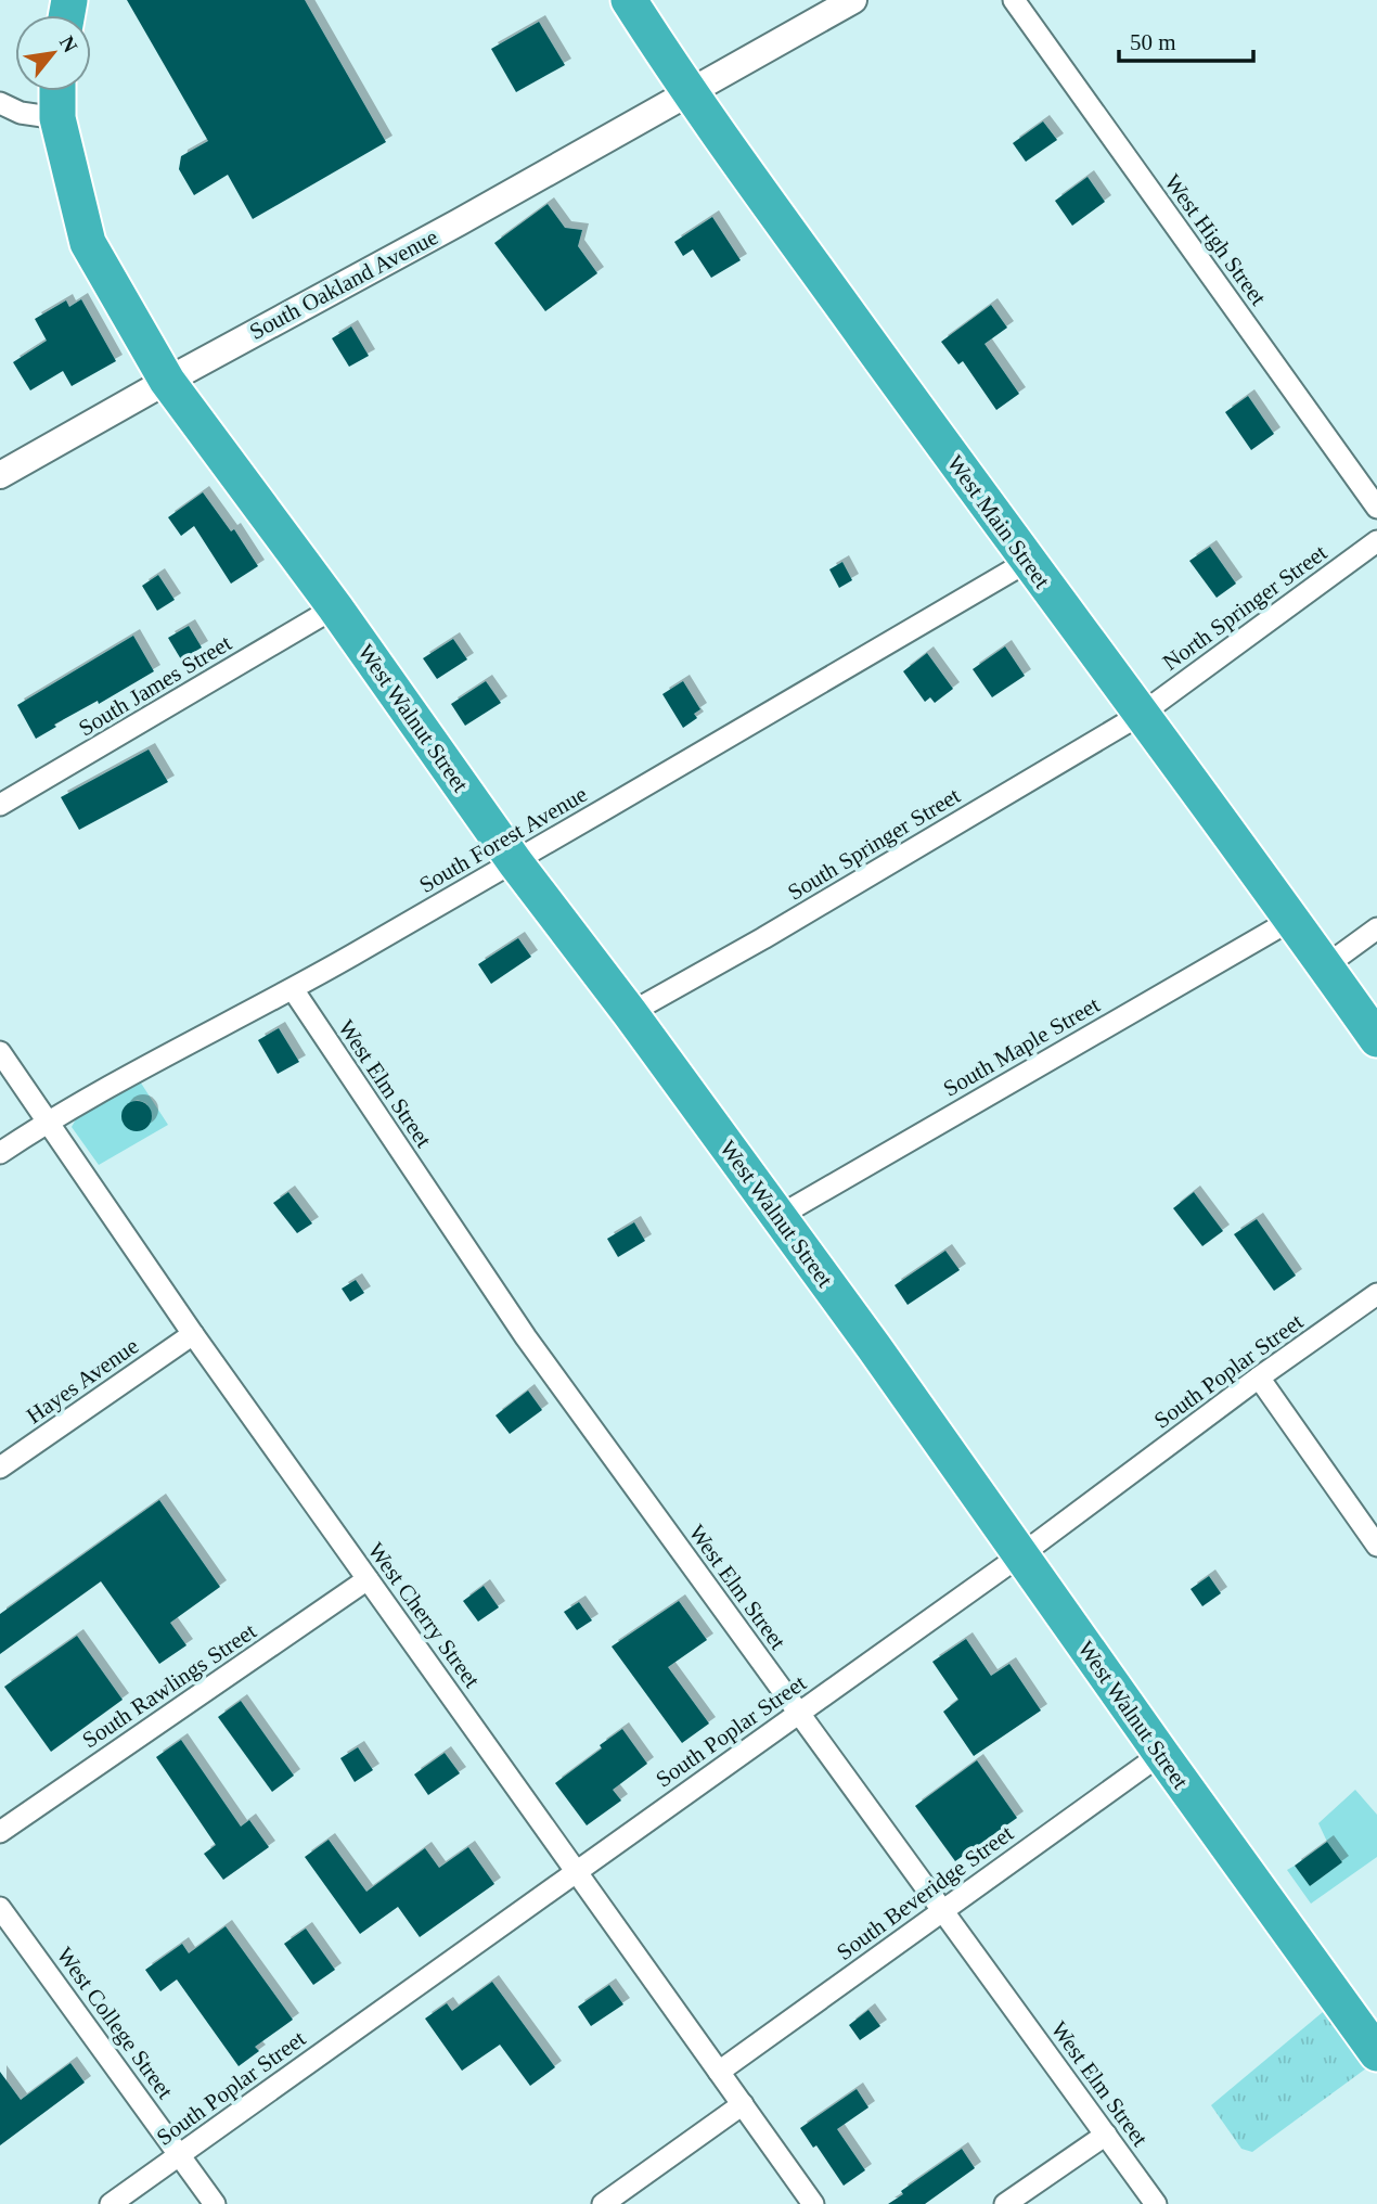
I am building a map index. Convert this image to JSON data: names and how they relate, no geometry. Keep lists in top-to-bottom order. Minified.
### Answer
{"streets":{"highway":["West Main Street","West Walnut Street"],"street":["West High Street","South Oakland Avenue","North Springer Street","South James Street","South Forest Avenue","South Springer Street","South Maple Street","West Elm Street","South Poplar Street","Hayes Avenue","West Cherry Street","South Rawlings Street","South Beveridge Street","West College Street"]},"crossings":[["South Oakland Avenue","West Main Street"],["South Oakland Avenue","West Walnut Street"],["West Main Street","North Springer Street"],["West Main Street","South Forest Avenue"],["West Main Street","South Springer Street"],["West Main Street","South Maple Street"],["North Springer Street","South Springer Street"],["South James Street","West Walnut Street"],["West Walnut Street","South Forest Avenue"],["West Walnut Street","South Springer Street"],["West Walnut Street","South Maple Street"],["West Walnut Street","South Poplar Street"],["West Walnut Street","South Beveridge Street"],["South Forest Avenue","West Elm Street"],["South Forest Avenue","West Cherry Street"],["West Elm Street","South Poplar Street"],["West Elm Street","South Beveridge Street"],["South Poplar Street","West Cherry Street"],["South Poplar Street","West College Street"],["Hayes Avenue","West Cherry Street"],["West Cherry Street","South Rawlings Street"],["West Cherry Street","South Beveridge Street"]],"scale_bar":"50 m","north":"top right"}
